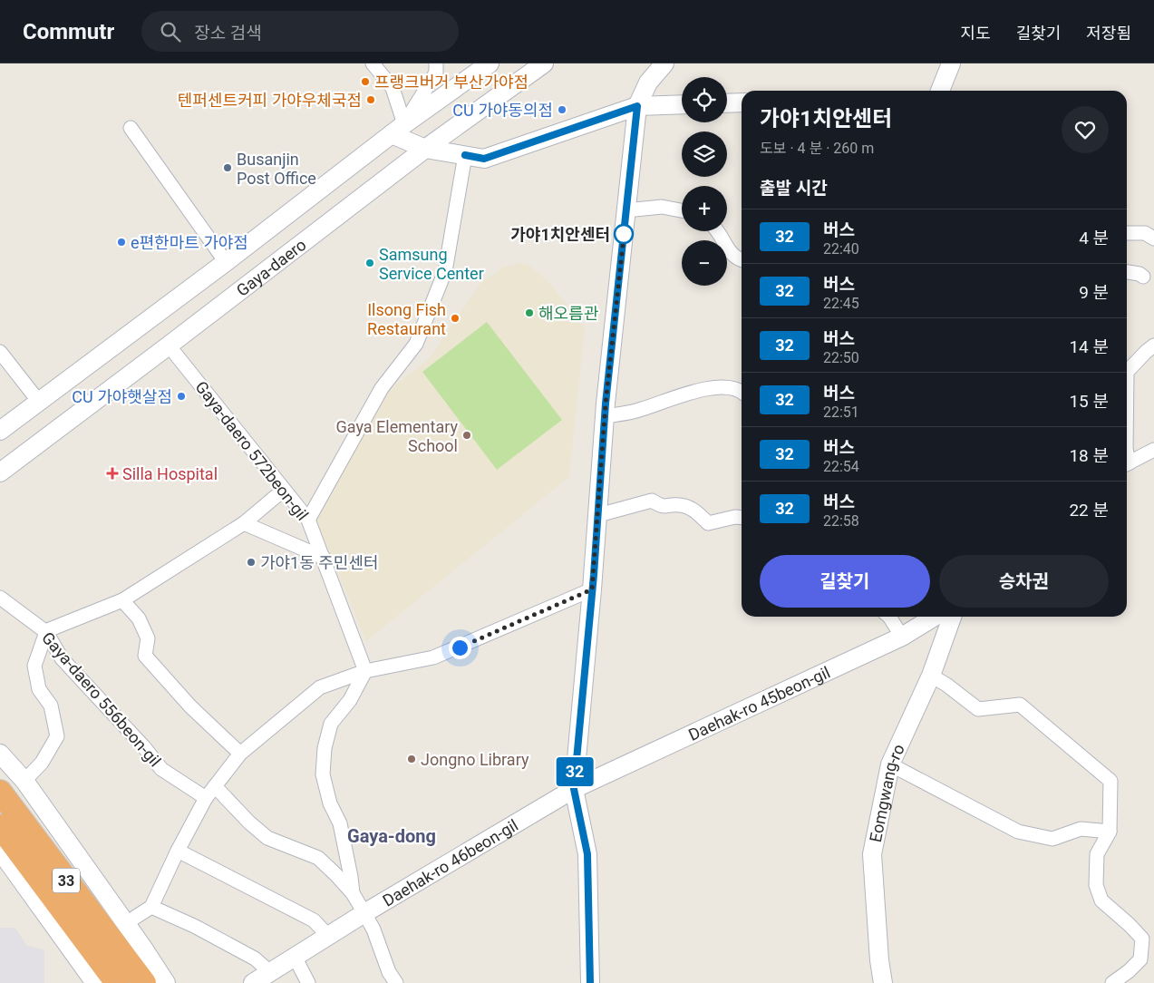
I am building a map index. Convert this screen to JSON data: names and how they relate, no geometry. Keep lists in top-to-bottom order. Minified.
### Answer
{"streets":{"highway":["33"],"main road":["Gaya-daero","Daehak-ro 45beon-gil","Eomgwang-ro","Daehak-ro 46beon-gil"],"street":["Gaya-daero 572beon-gil","Gaya-daero 556beon-gil"]},"crossings":[["Gaya-daero","Gaya-daero 572beon-gil"],["Daehak-ro 45beon-gil","Daehak-ro 46beon-gil"]],"districts":["Gaya-dong"],"places":{"other":["프랭크버거 부산가야점","텐퍼센트커피 가야우체국점","CU 가야동의점","Busanjin Post Office","가야1치안센터","e편한마트 가야점","Samsung Service Center","해오름관","Ilsong Fish Restaurant","CU 가야햇살점","Gaya Elementary School","가야1동 주민센터","Jongno Library"],"health":["Silla Hospital"]},"lines":["bus line 32"],"page":{"header":"Commutr","search":"장소 검색","nav":["지도","길찾기","저장됨"],"on_map":"32","map_buttons":["+","−"],"heading":[["가야1치안센터","도보 · 4 분 · 260 m"],"출발 시간"],"list":[{"mark":"32","name":"버스","note":"22:40","value":"4 분"},{"mark":"32","name":"버스","note":"22:45","value":"9 분"},{"mark":"32","name":"버스","note":"22:50","value":"14 분"},{"mark":"32","name":"버스","note":"22:51","value":"15 분"},{"mark":"32","name":"버스","note":"22:54","value":"18 분"},{"mark":"32","name":"버스","note":"22:58","value":"22 분"}],"buttons":["길찾기","승차권"]}}
